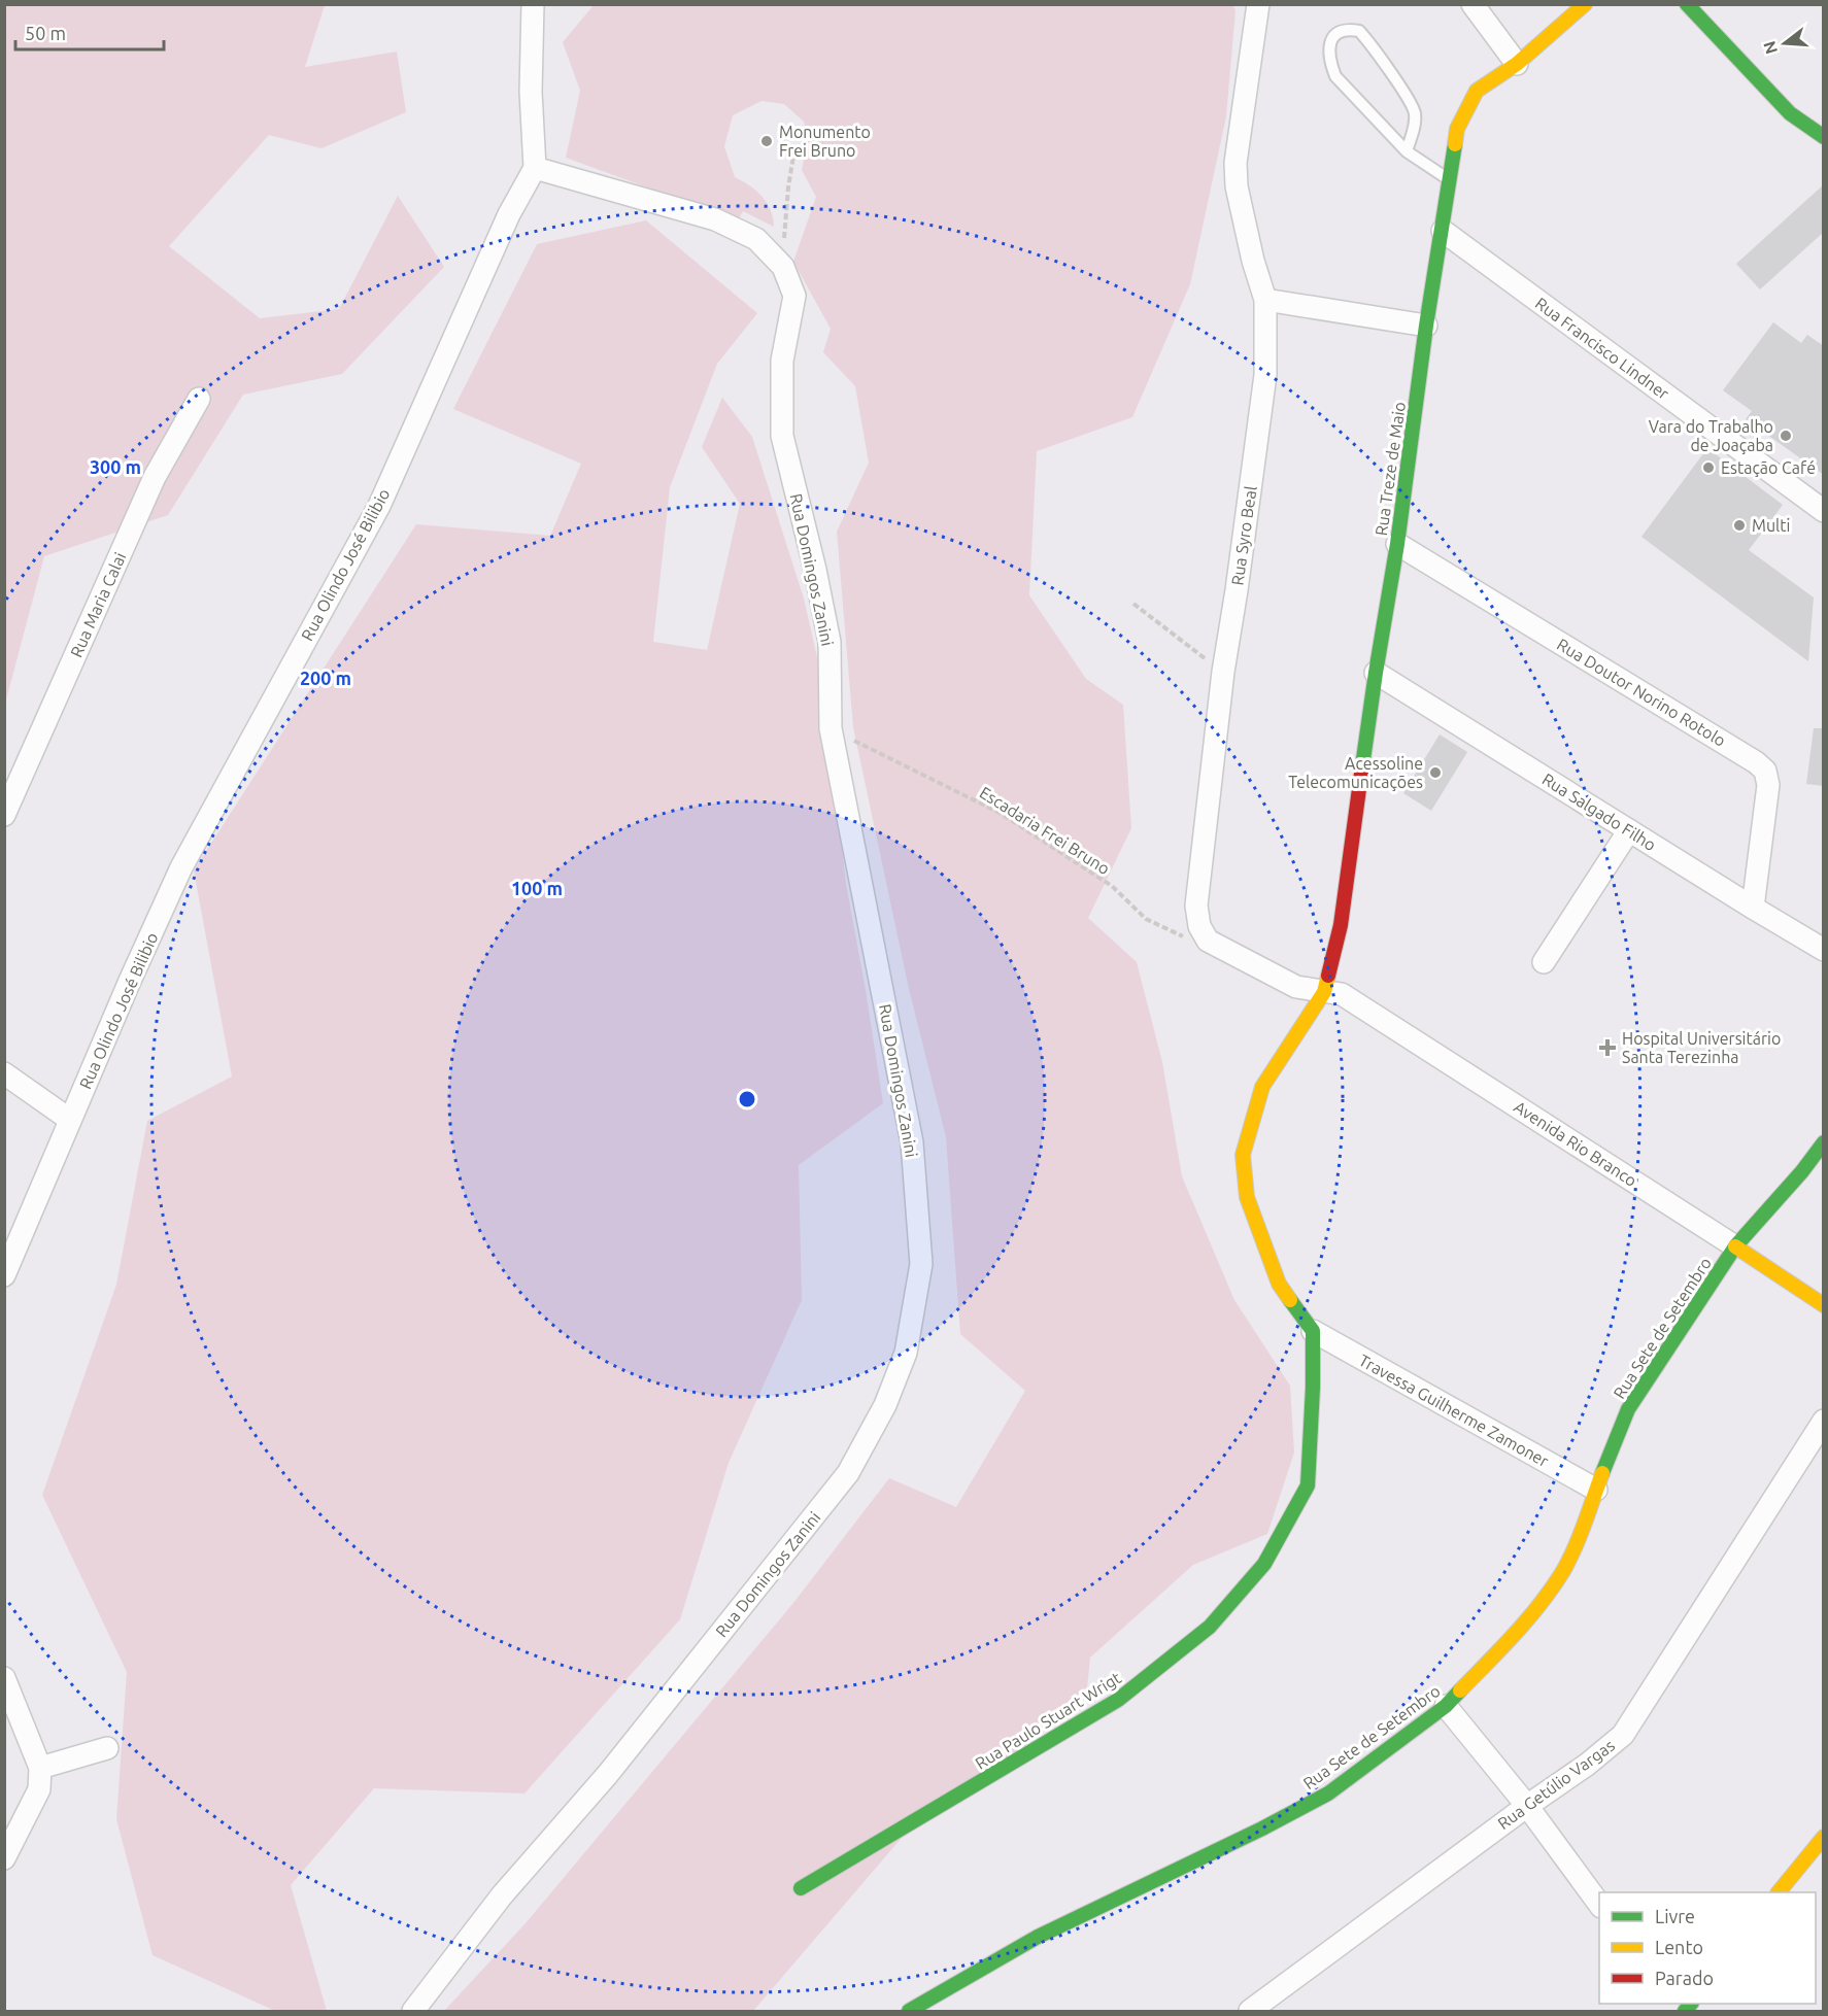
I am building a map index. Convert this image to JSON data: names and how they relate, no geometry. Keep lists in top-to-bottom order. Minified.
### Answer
{"streets":{"street":["Rua Francisco Lindner","Rua Treze de Maio","Rua Syro Beal","Rua Olindo José Bilibio","Rua Domingos Zanini","Rua Maria Calai","Rua Doutor Norino Rotolo","Rua Salgado Filho","Avenida Rio Branco","Rua Sete de Setembro","Travessa Guilherme Zamoner","Rua Paulo Stuart Wrigt","Rua Getúlio Vargas"],"path":["Escadaria Frei Bruno"]},"crossings":[["Rua Francisco Lindner","Rua Treze de Maio"],["Rua Treze de Maio","Rua Doutor Norino Rotolo"],["Rua Treze de Maio","Rua Salgado Filho"],["Rua Treze de Maio","Avenida Rio Branco"],["Rua Syro Beal","Escadaria Frei Bruno"],["Rua Olindo José Bilibio","Rua Domingos Zanini"],["Rua Domingos Zanini","Escadaria Frei Bruno"],["Rua Doutor Norino Rotolo","Rua Salgado Filho"],["Avenida Rio Branco","Rua Sete de Setembro"],["Rua Sete de Setembro","Travessa Guilherme Zamoner"],["Travessa Guilherme Zamoner","Rua Paulo Stuart Wrigt"]],"places":{"other":["Monumento Frei Bruno","Vara do Trabalho de Joaçaba","Estação Café","Multi","Acessoline Telecomunicações"],"health":["Hospital Universitário Santa Terezinha"]},"legend":["Livre","Lento","Parado"],"scale_bar":"50 m","north":"left","rings":["300 m","200 m","100 m"]}
